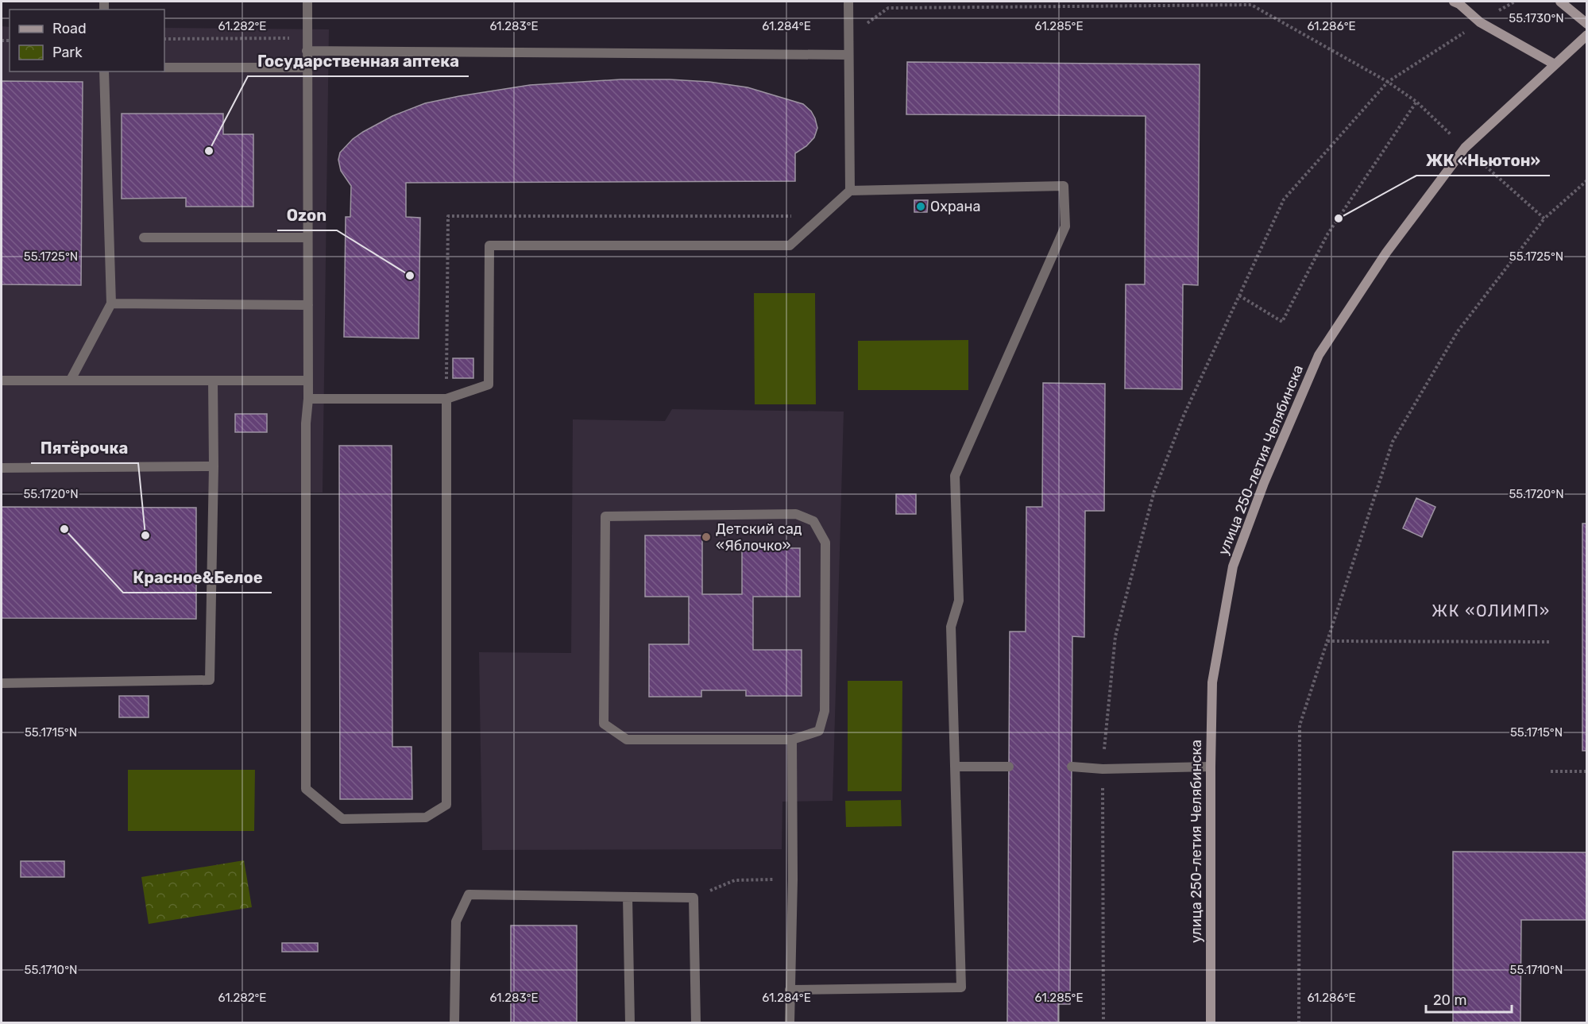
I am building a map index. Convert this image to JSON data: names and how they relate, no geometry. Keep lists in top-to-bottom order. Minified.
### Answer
{"streets":{"street":["улица 250-летия Челябинска"]},"districts":["ЖК «ОЛИМП»"],"places":["Государственная аптека","Охрана","ЖК «Ньютон»","Ozon","Красное&Белое","Пятёрочка","Детский сад «Яблочко»"],"legend":["Road","Park"],"scale_bar":"20 m","coordinates":["55.1730°N","61.282°E","61.283°E","61.284°E","61.285°E","61.286°E","55.1725°N","55.1720°N","55.1715°N","55.1710°N"]}
